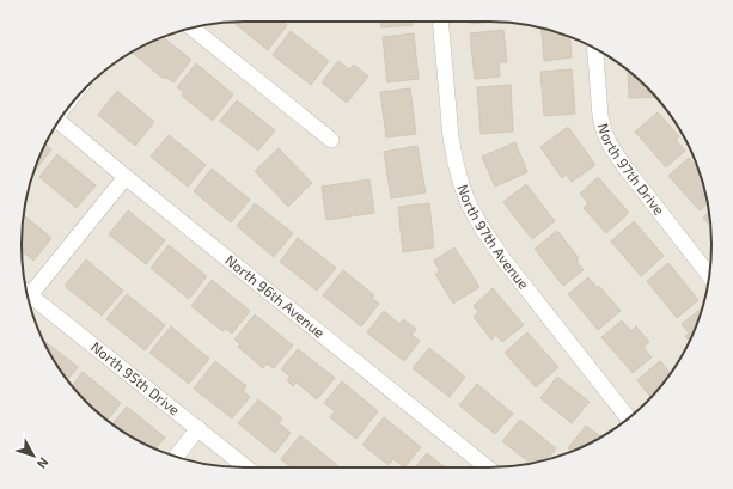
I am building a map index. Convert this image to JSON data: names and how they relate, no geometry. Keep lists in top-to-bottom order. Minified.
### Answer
{"streets":{"street":["North 97th Drive","North 97th Avenue","North 96th Avenue","North 95th Drive"]},"north":"bottom right"}
